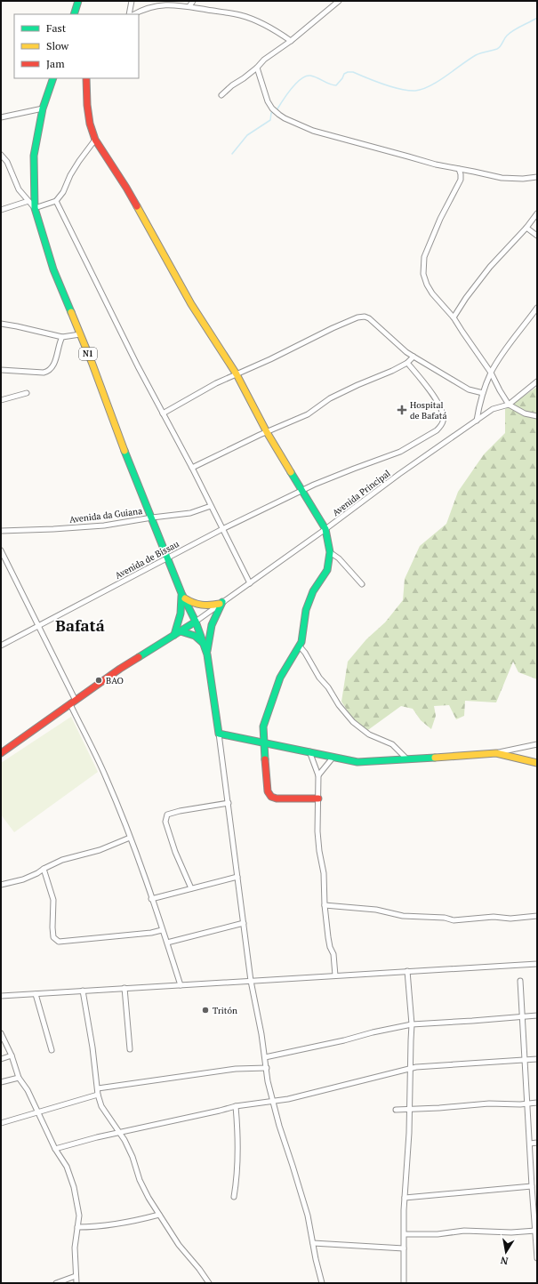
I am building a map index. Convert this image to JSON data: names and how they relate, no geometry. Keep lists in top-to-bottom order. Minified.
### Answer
{"streets":{"street":["N1","Avenida Principal","Avenida da Guiana","Avenida de Bissau"]},"crossings":[["N1","Avenida Principal"],["N1","Avenida da Guiana"],["N1","Avenida de Bissau"]],"districts":["Bafatá"],"places":{"health":["Hospital de Bafatá"],"other":["BAO","Tritón"]},"legend":["Fast","Slow","Jam"],"north":"bottom"}
